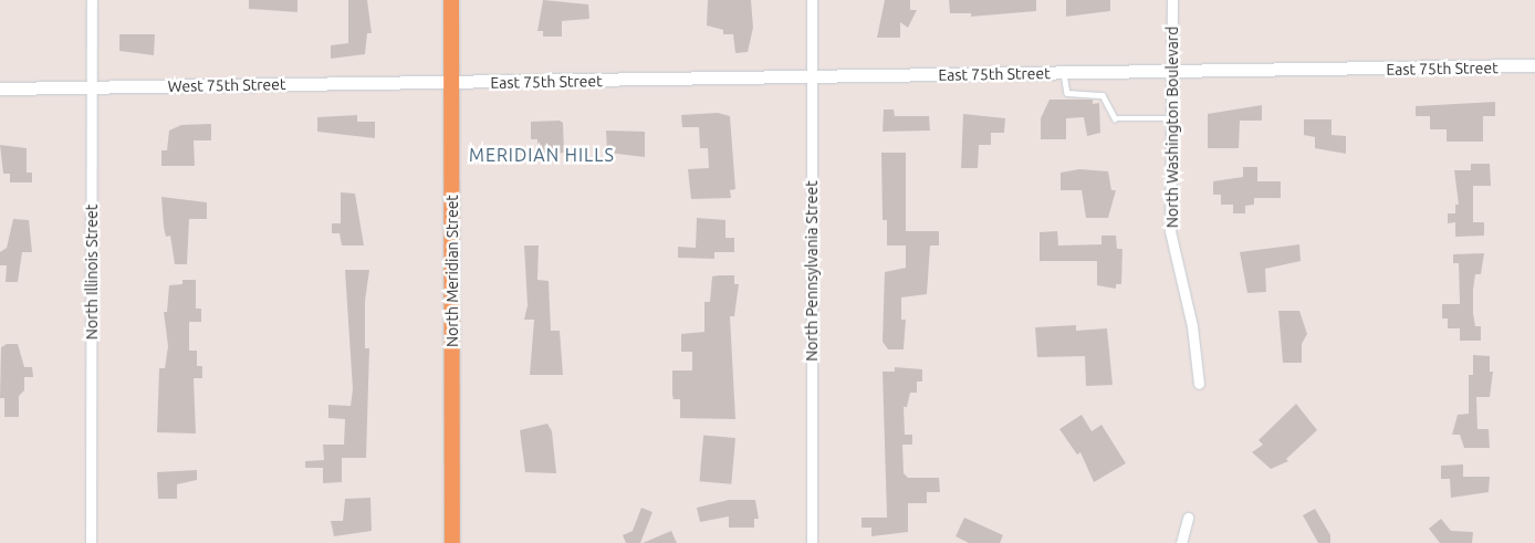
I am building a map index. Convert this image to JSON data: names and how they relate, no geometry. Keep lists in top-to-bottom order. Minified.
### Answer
{"streets":{"main road":["North Meridian Street"],"street":["East 75th Street","West 75th Street","North Washington Boulevard","North Pennsylvania Street","North Illinois Street"]},"crossings":[["East 75th Street","West 75th Street"],["East 75th Street","North Washington Boulevard"],["East 75th Street","North Meridian Street"],["East 75th Street","North Pennsylvania Street"],["West 75th Street","North Meridian Street"],["West 75th Street","North Illinois Street"]],"districts":["MERIDIAN HILLS"]}
